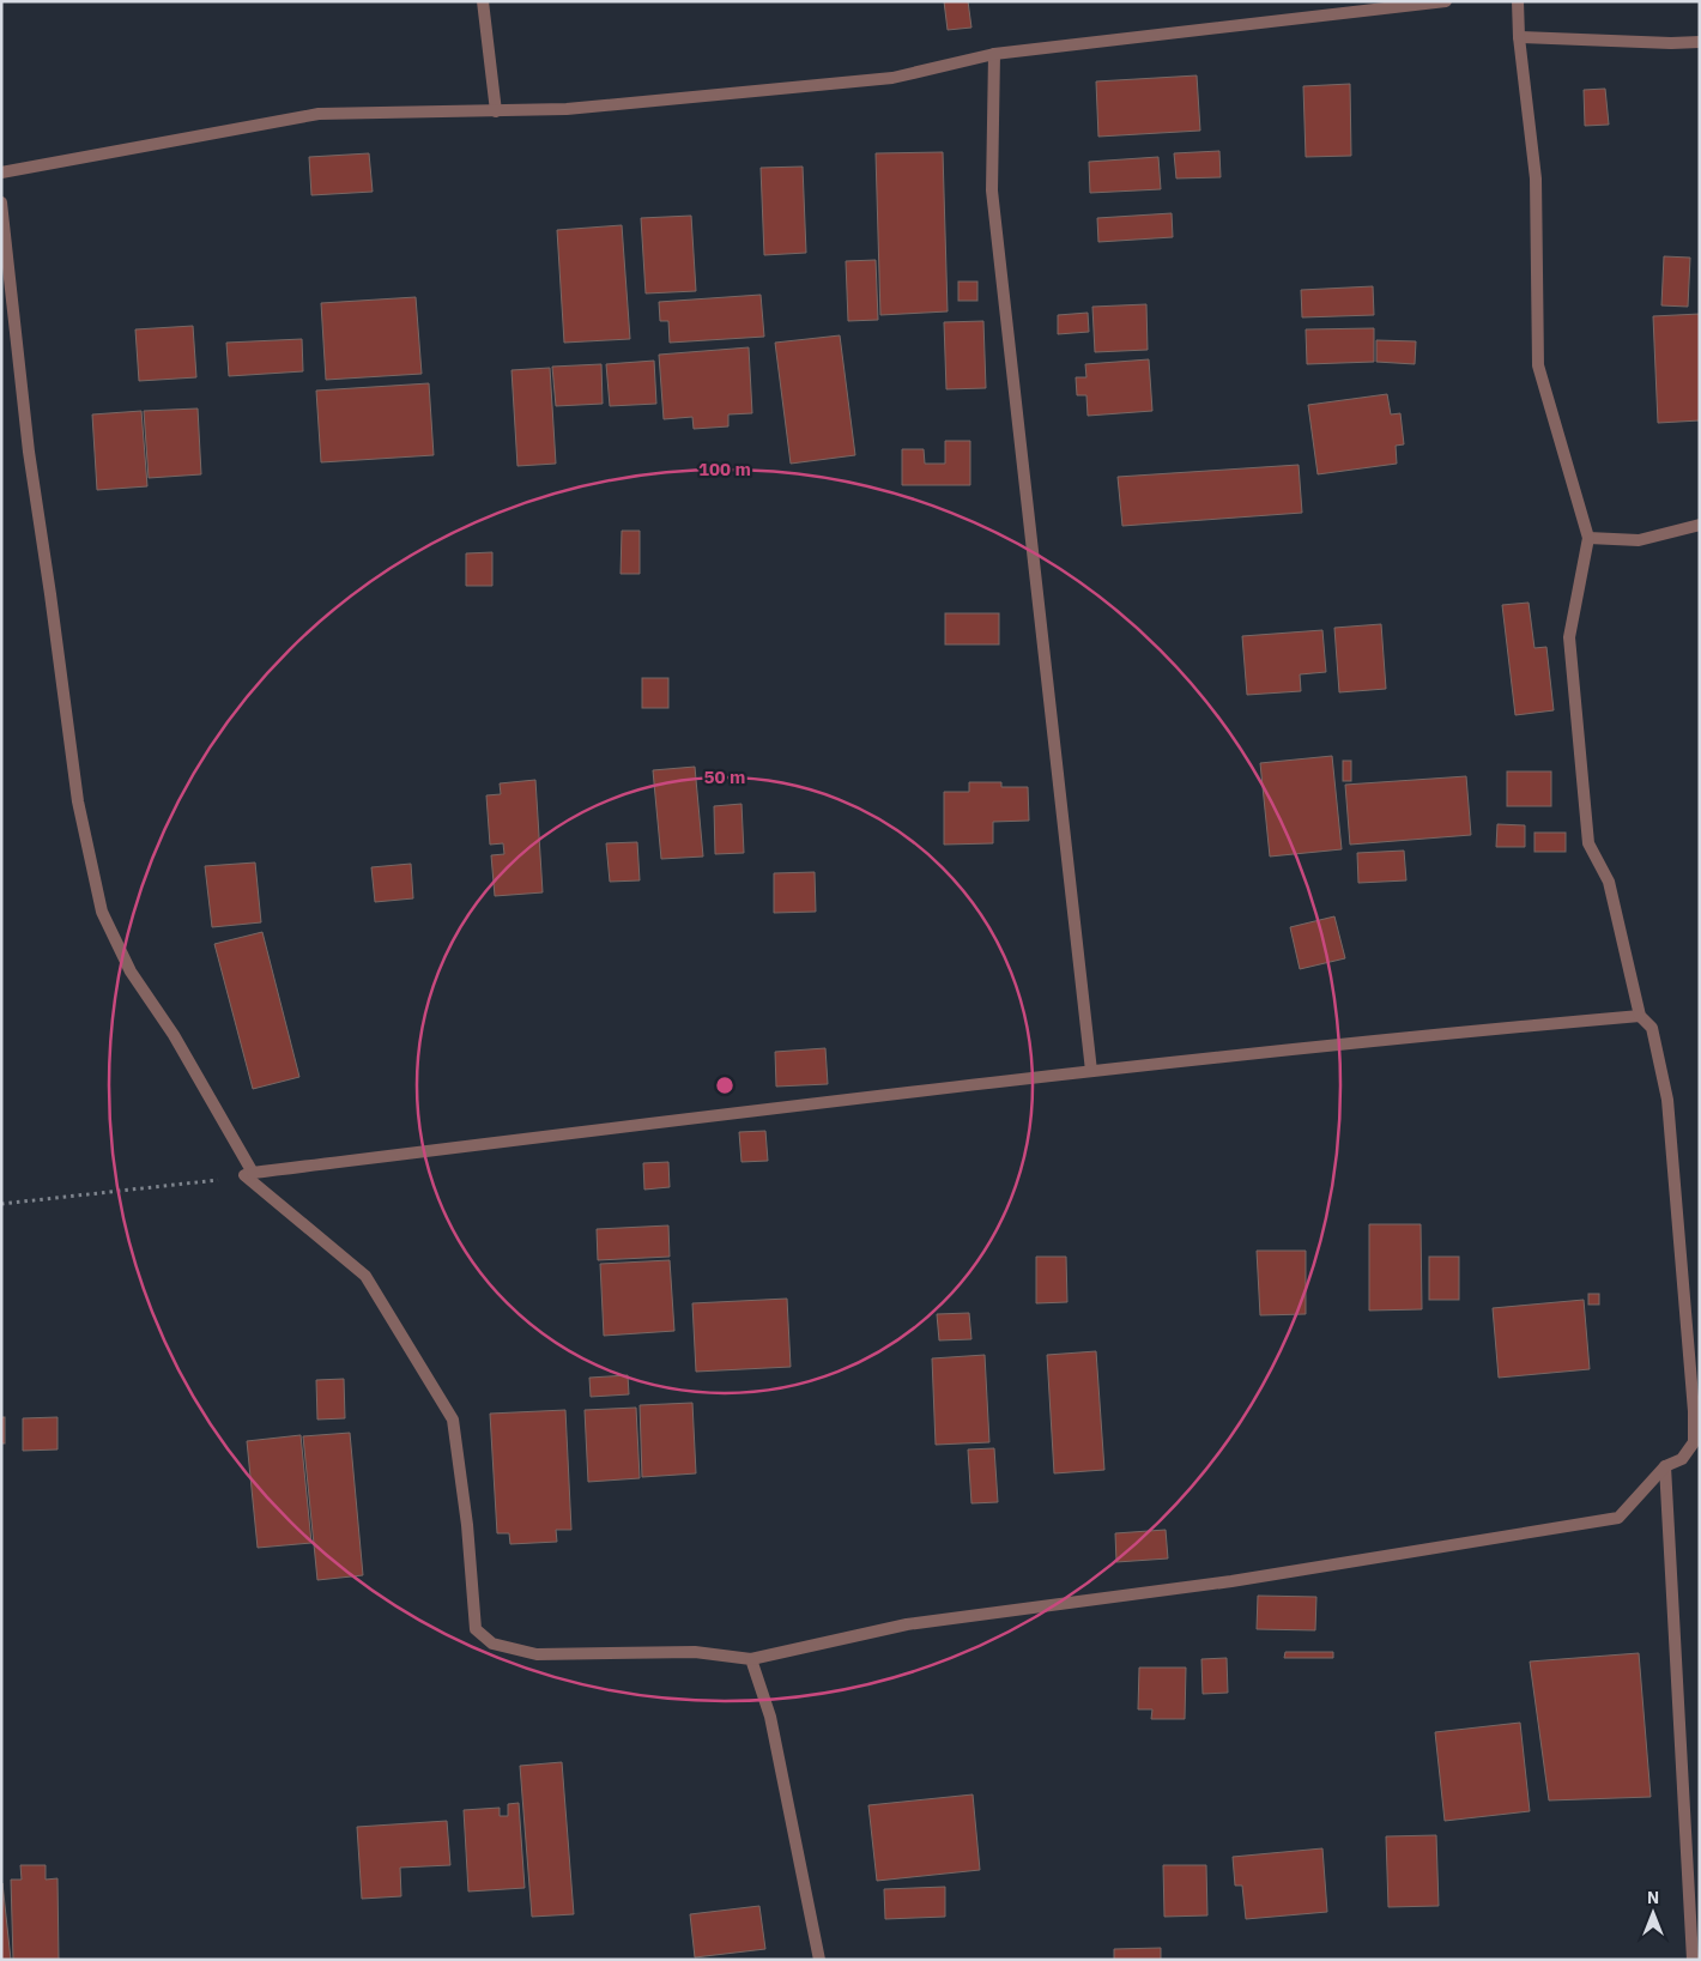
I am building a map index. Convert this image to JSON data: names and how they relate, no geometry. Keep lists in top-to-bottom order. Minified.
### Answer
{"north":"top","rings":["100 m","50 m"]}
